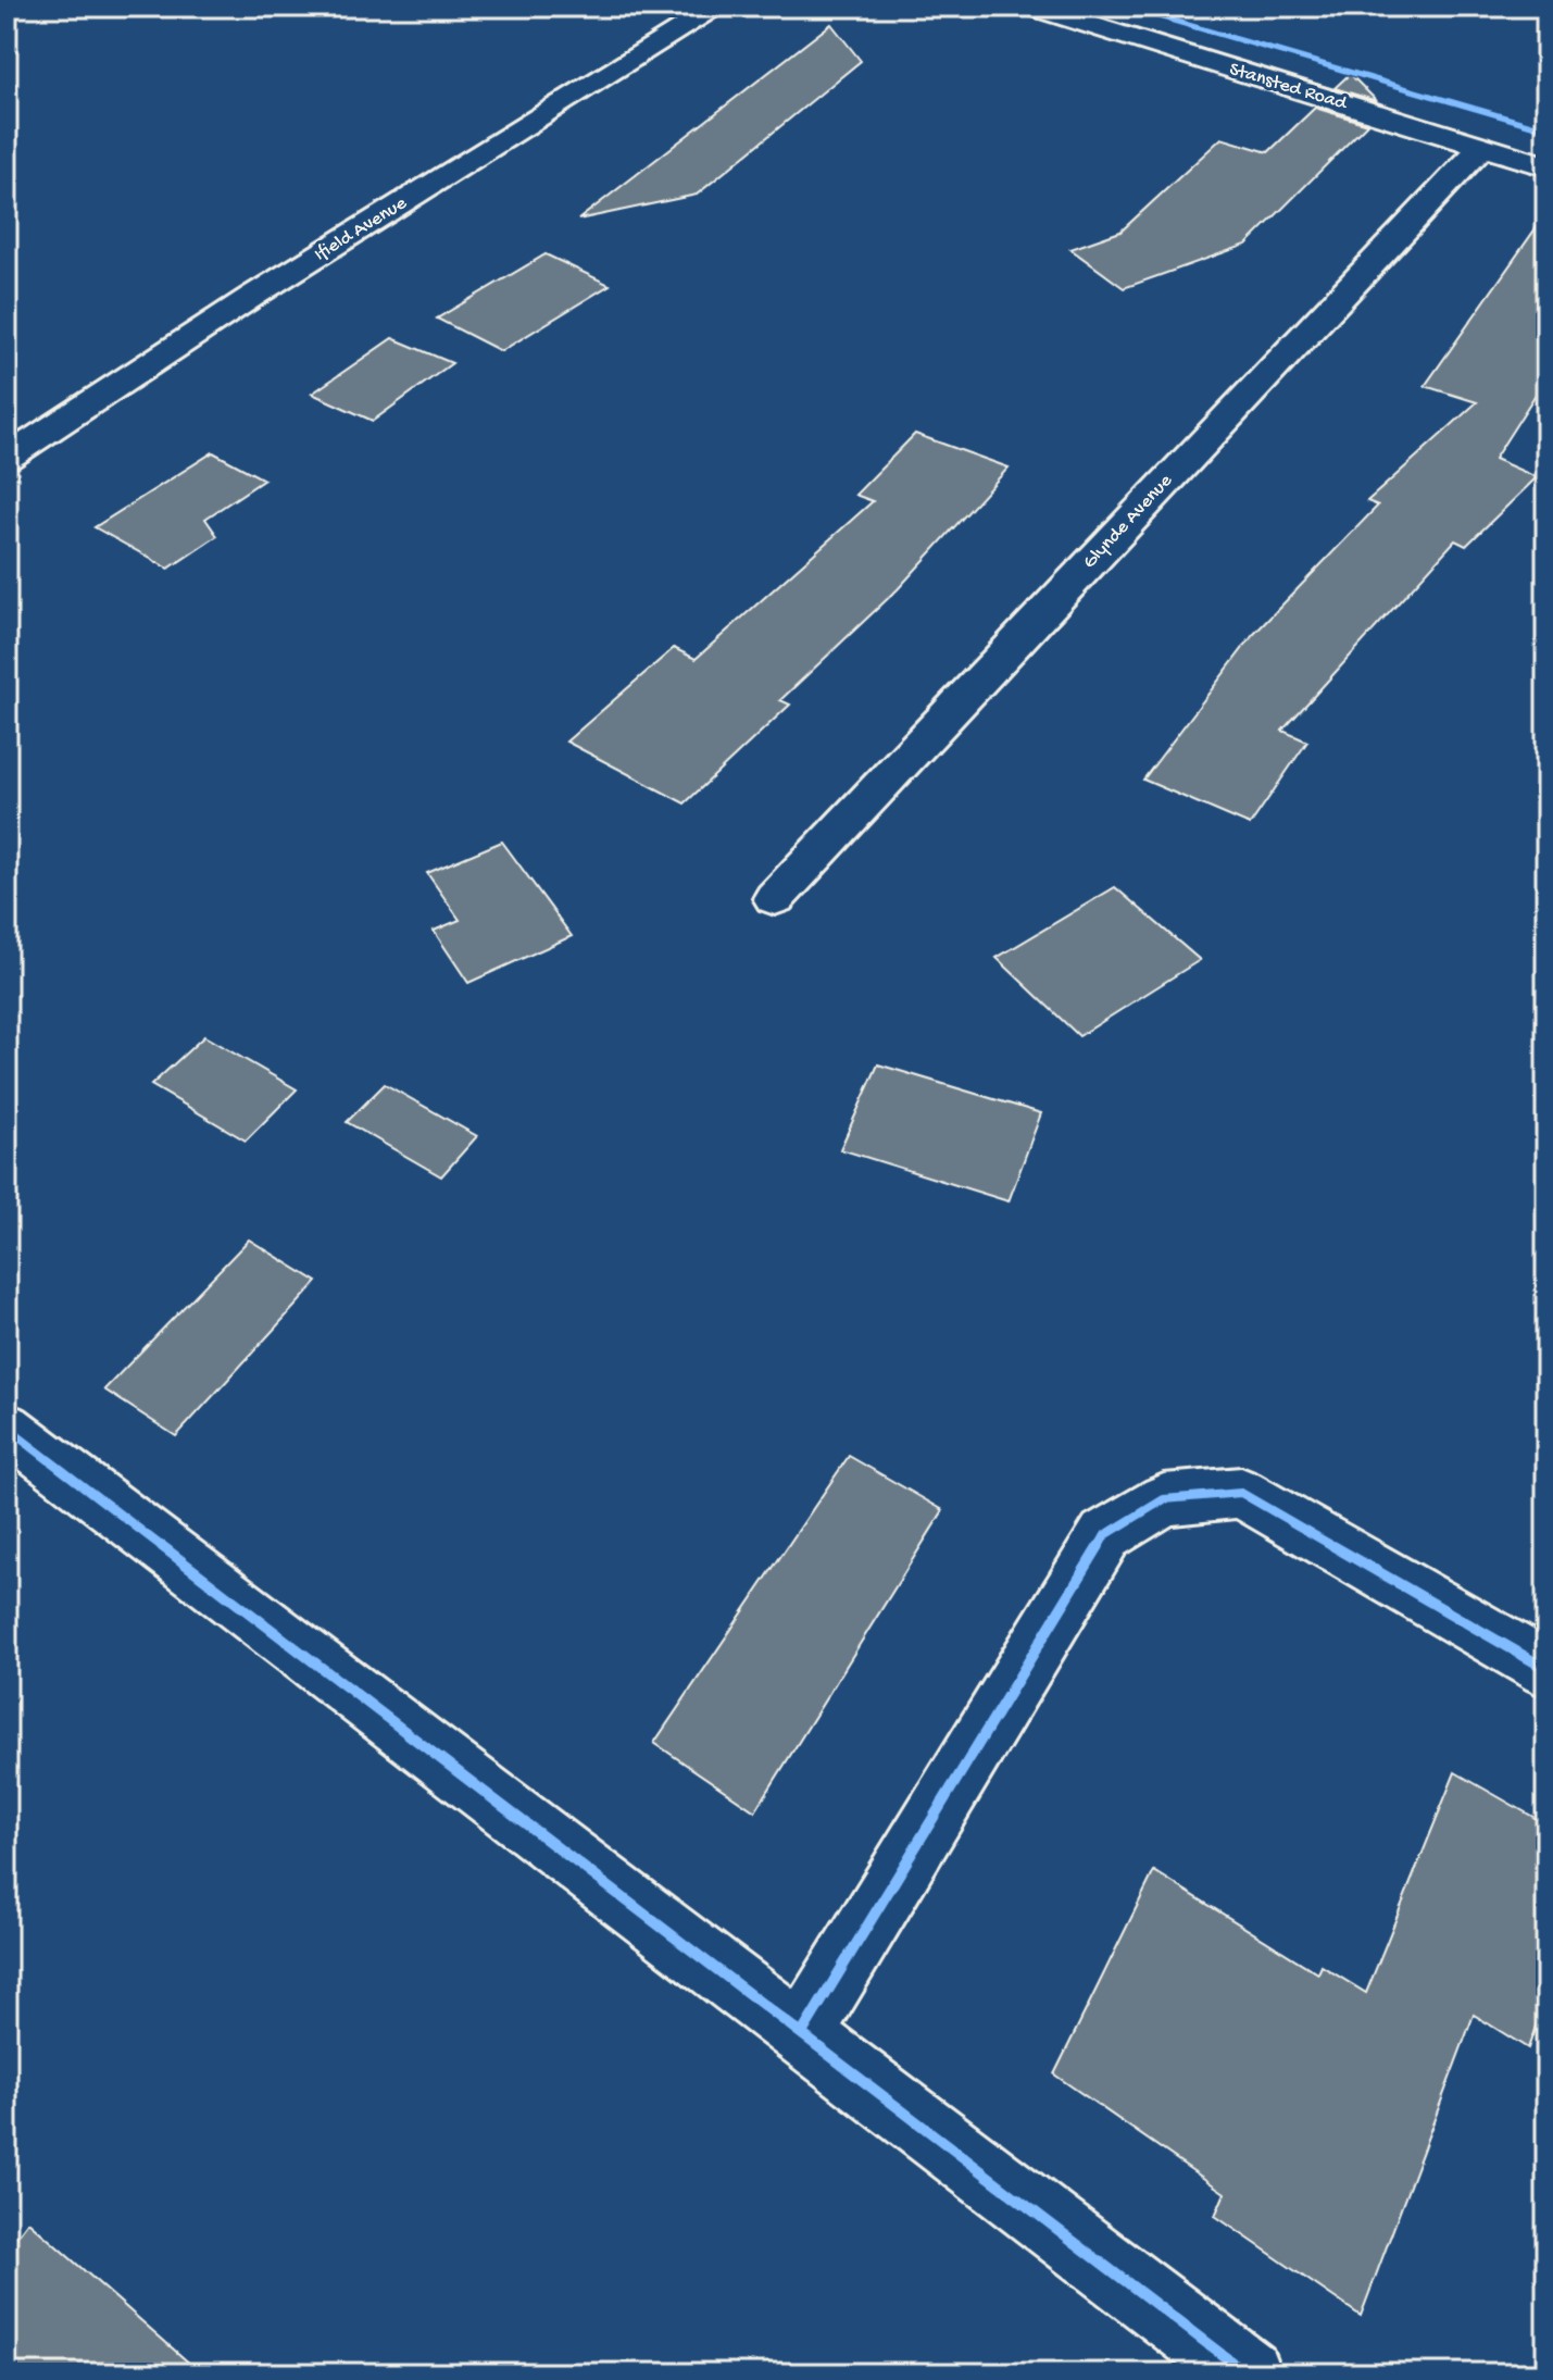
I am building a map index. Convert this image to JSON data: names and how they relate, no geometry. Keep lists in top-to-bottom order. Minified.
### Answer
{"streets":{"street":["Stansted Road","Ifield Avenue","Glynde Avenue"]},"crossings":[["Stansted Road","Glynde Avenue"]]}
